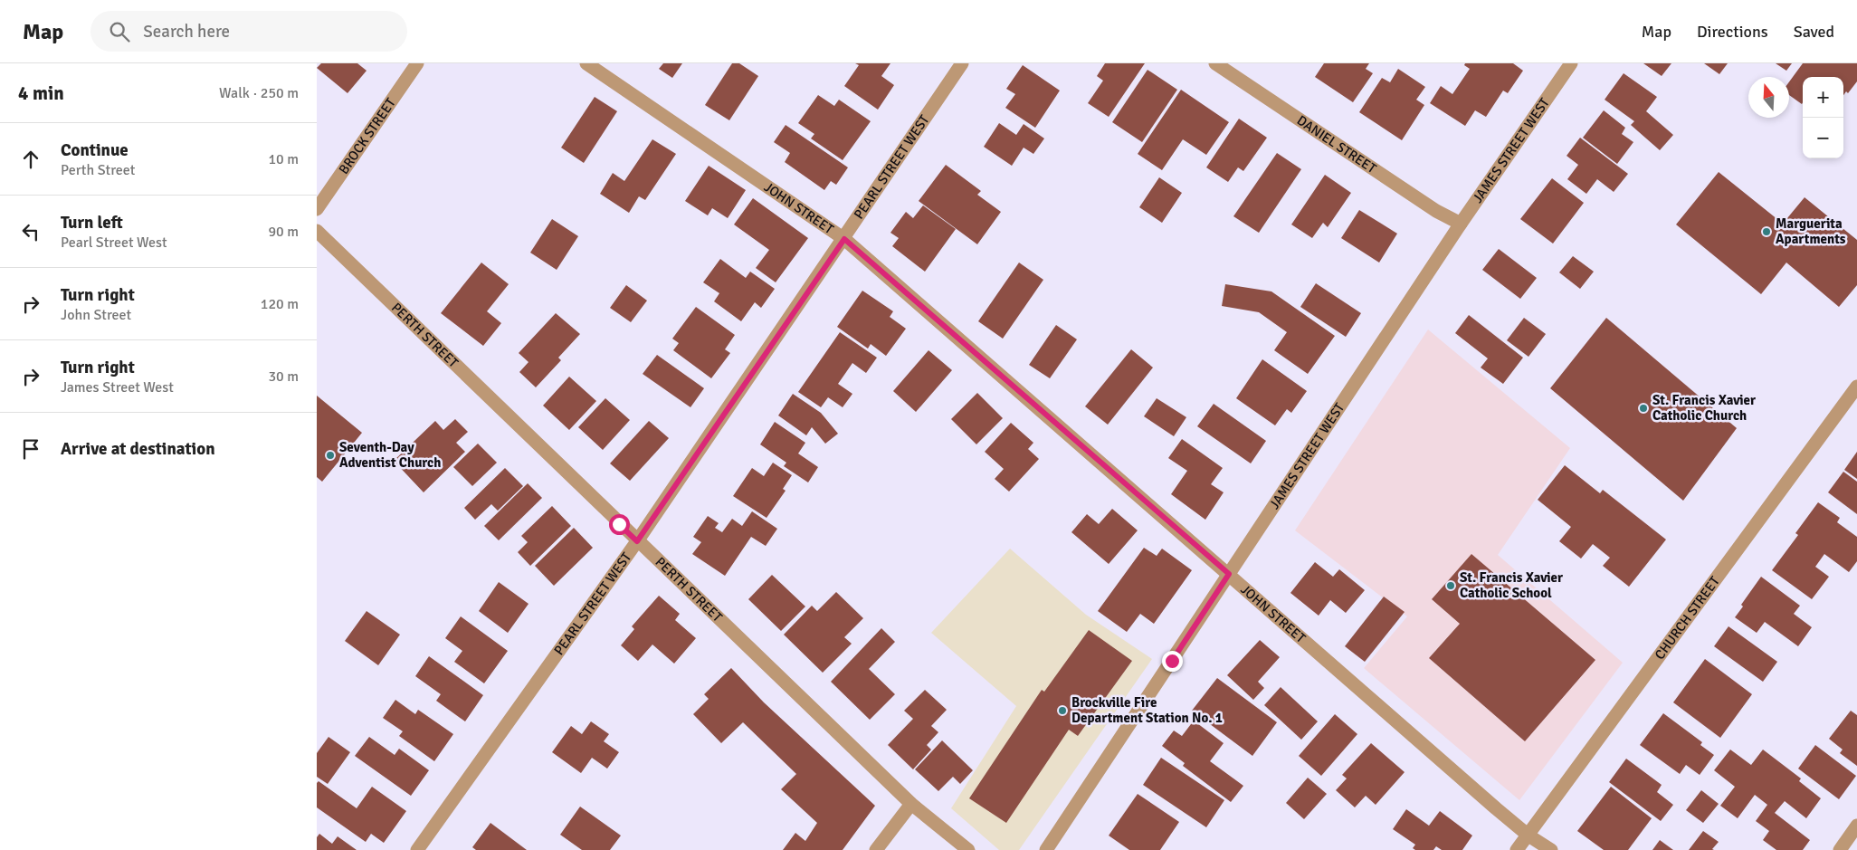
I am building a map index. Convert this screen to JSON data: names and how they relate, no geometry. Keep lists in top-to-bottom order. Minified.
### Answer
{"streets":{"street":["BROCK STREET","DANIEL STREET","JAMES STREET WEST","PEARL STREET WEST","JOHN STREET","PERTH STREET","CHURCH STREET"]},"crossings":[["DANIEL STREET","JAMES STREET WEST"],["JAMES STREET WEST","JOHN STREET"],["PEARL STREET WEST","JOHN STREET"],["PEARL STREET WEST","PERTH STREET"],["JOHN STREET","CHURCH STREET"]],"places":["Marguerita Apartments","St. Francis Xavier Catholic Church","Seventh-Day Adventist Church","St. Francis Xavier Catholic School","Brockville Fire Department Station No. 1"],"north":"top","page":{"header":"Map","search":"Search here","nav":["Map","Directions","Saved"],"heading":["4 min","Walk · 250 m"],"map_buttons":["+","−"],"list":[["Continue","Perth Street","10 m"],["Turn left","Pearl Street West","90 m"],["Turn right","John Street","120 m"],["Turn right","James Street West","30 m"],"Arrive at destination"]}}
